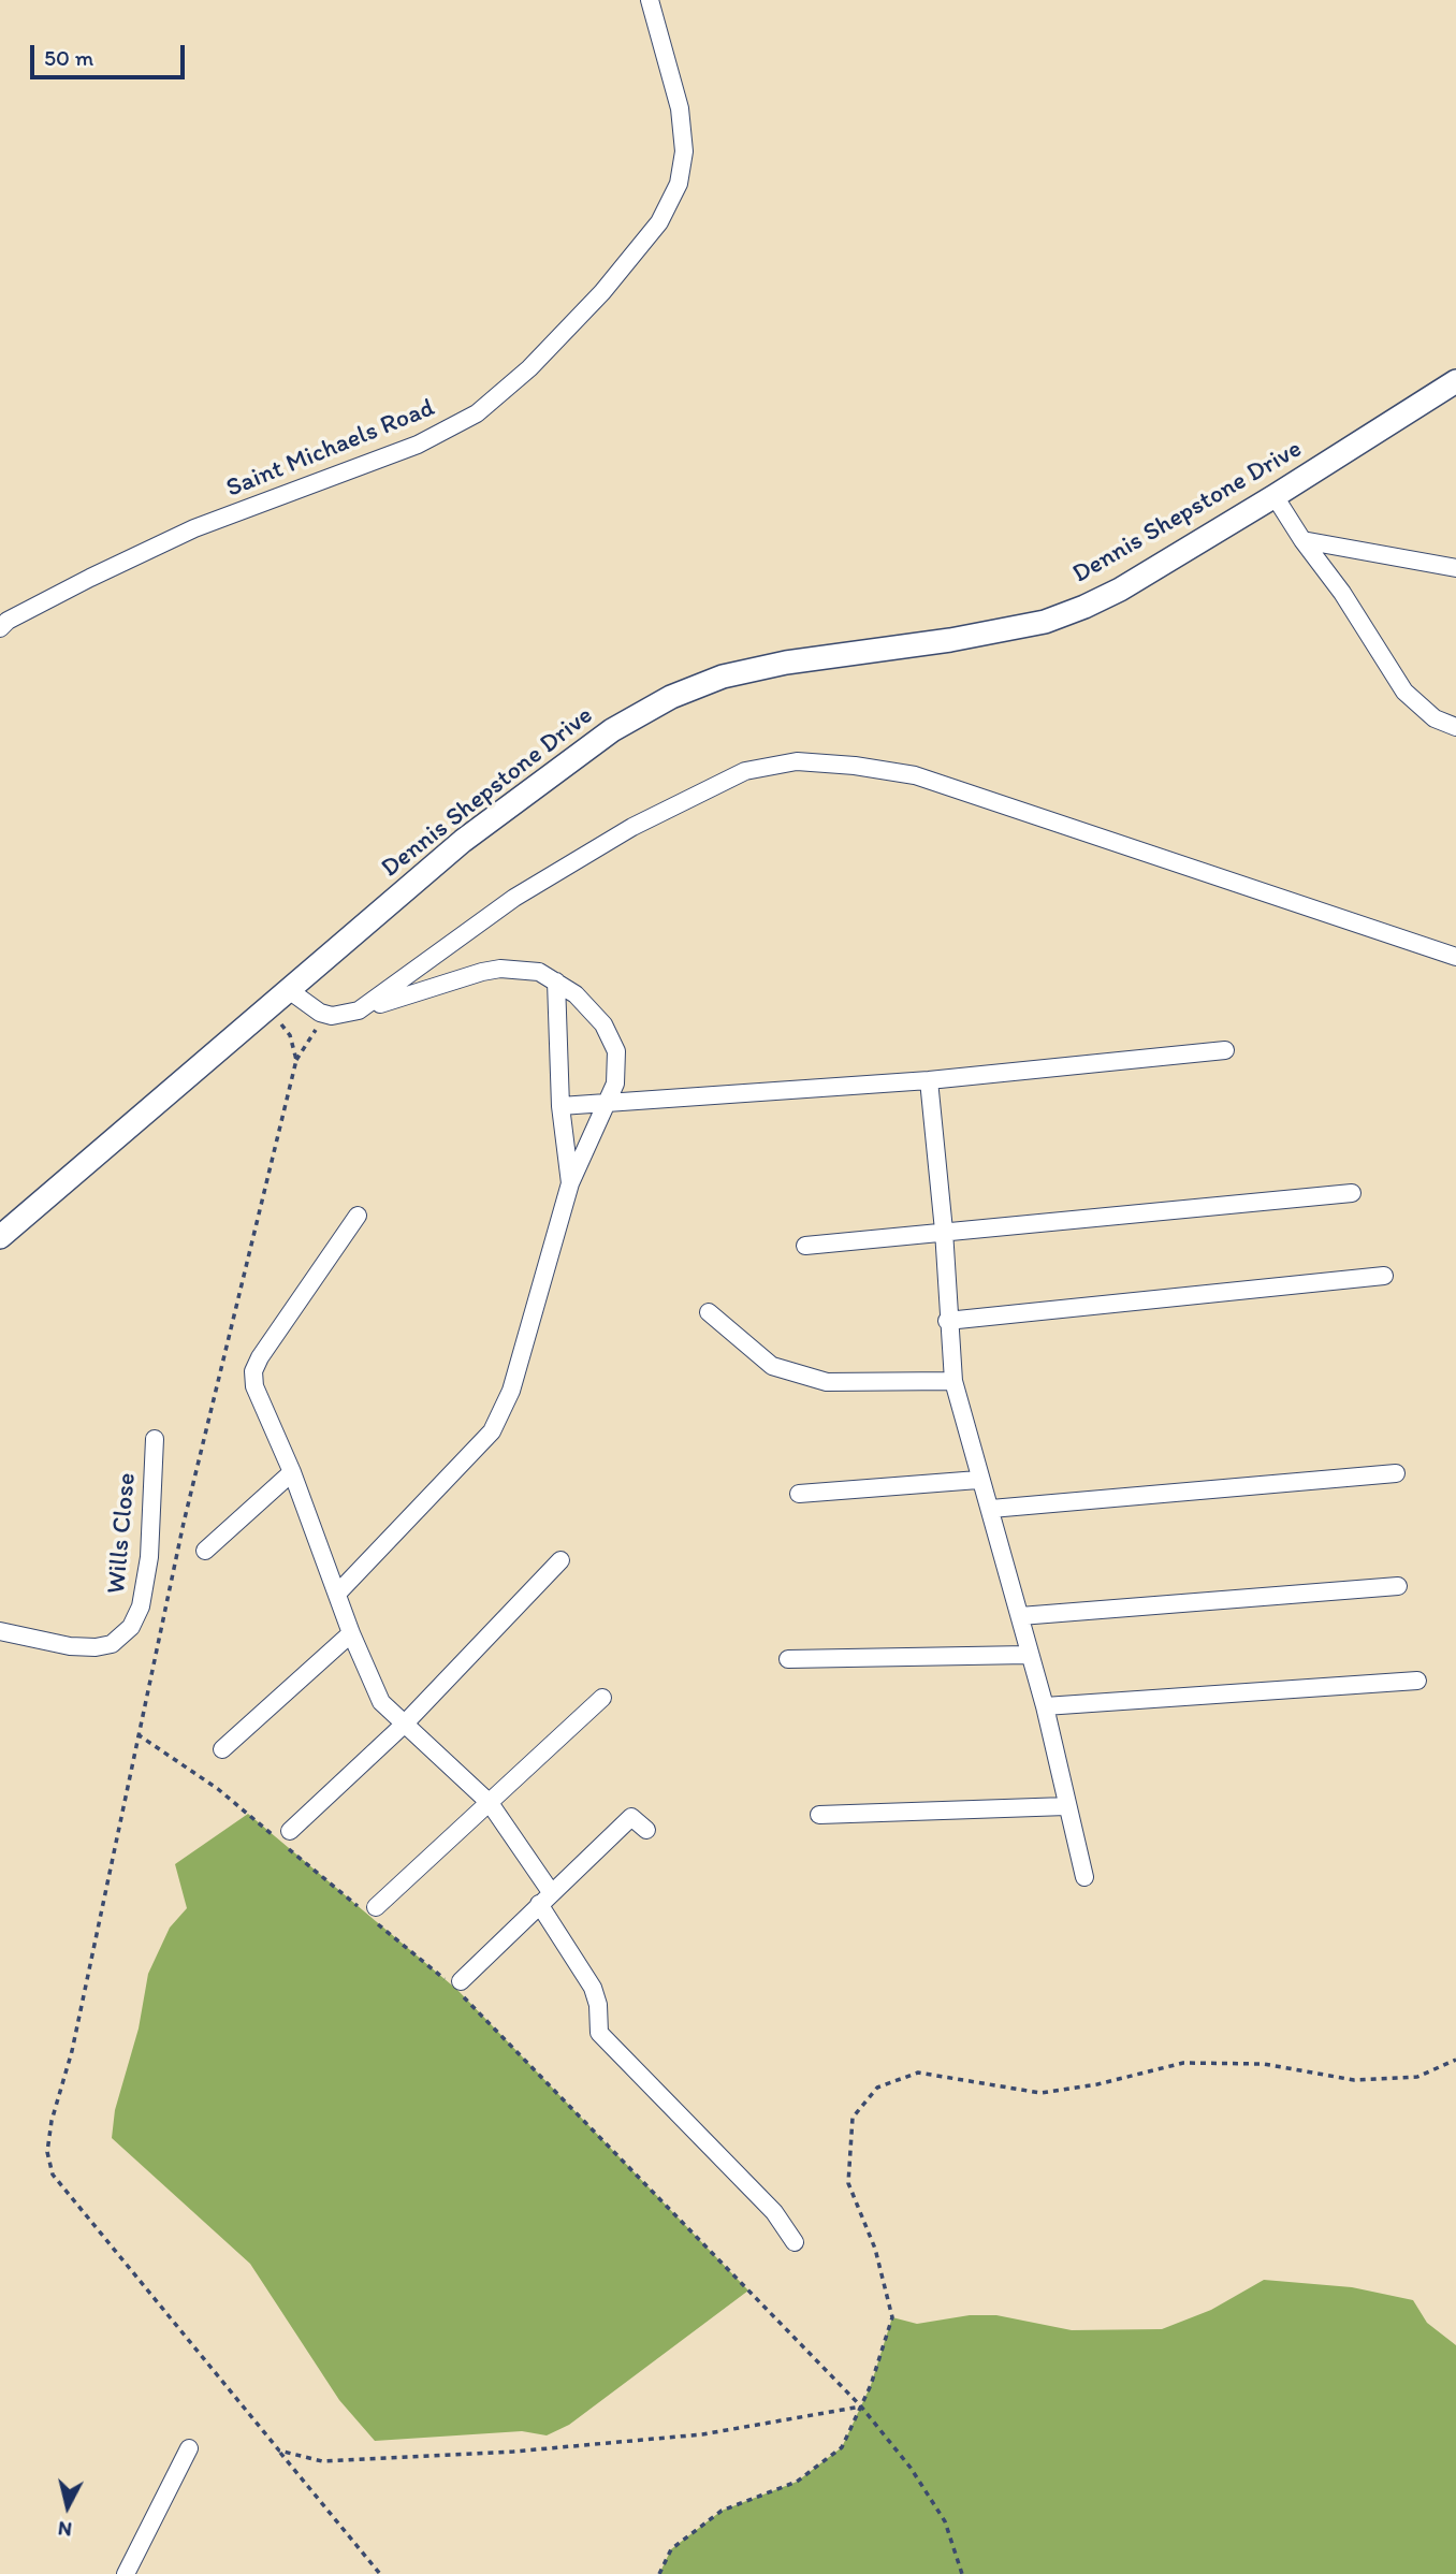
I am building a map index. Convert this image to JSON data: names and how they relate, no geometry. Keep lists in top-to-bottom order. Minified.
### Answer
{"streets":{"street":["Saint Michaels Road","Dennis Shepstone Drive","Wills Close"]},"scale_bar":"50 m","north":"bottom"}
